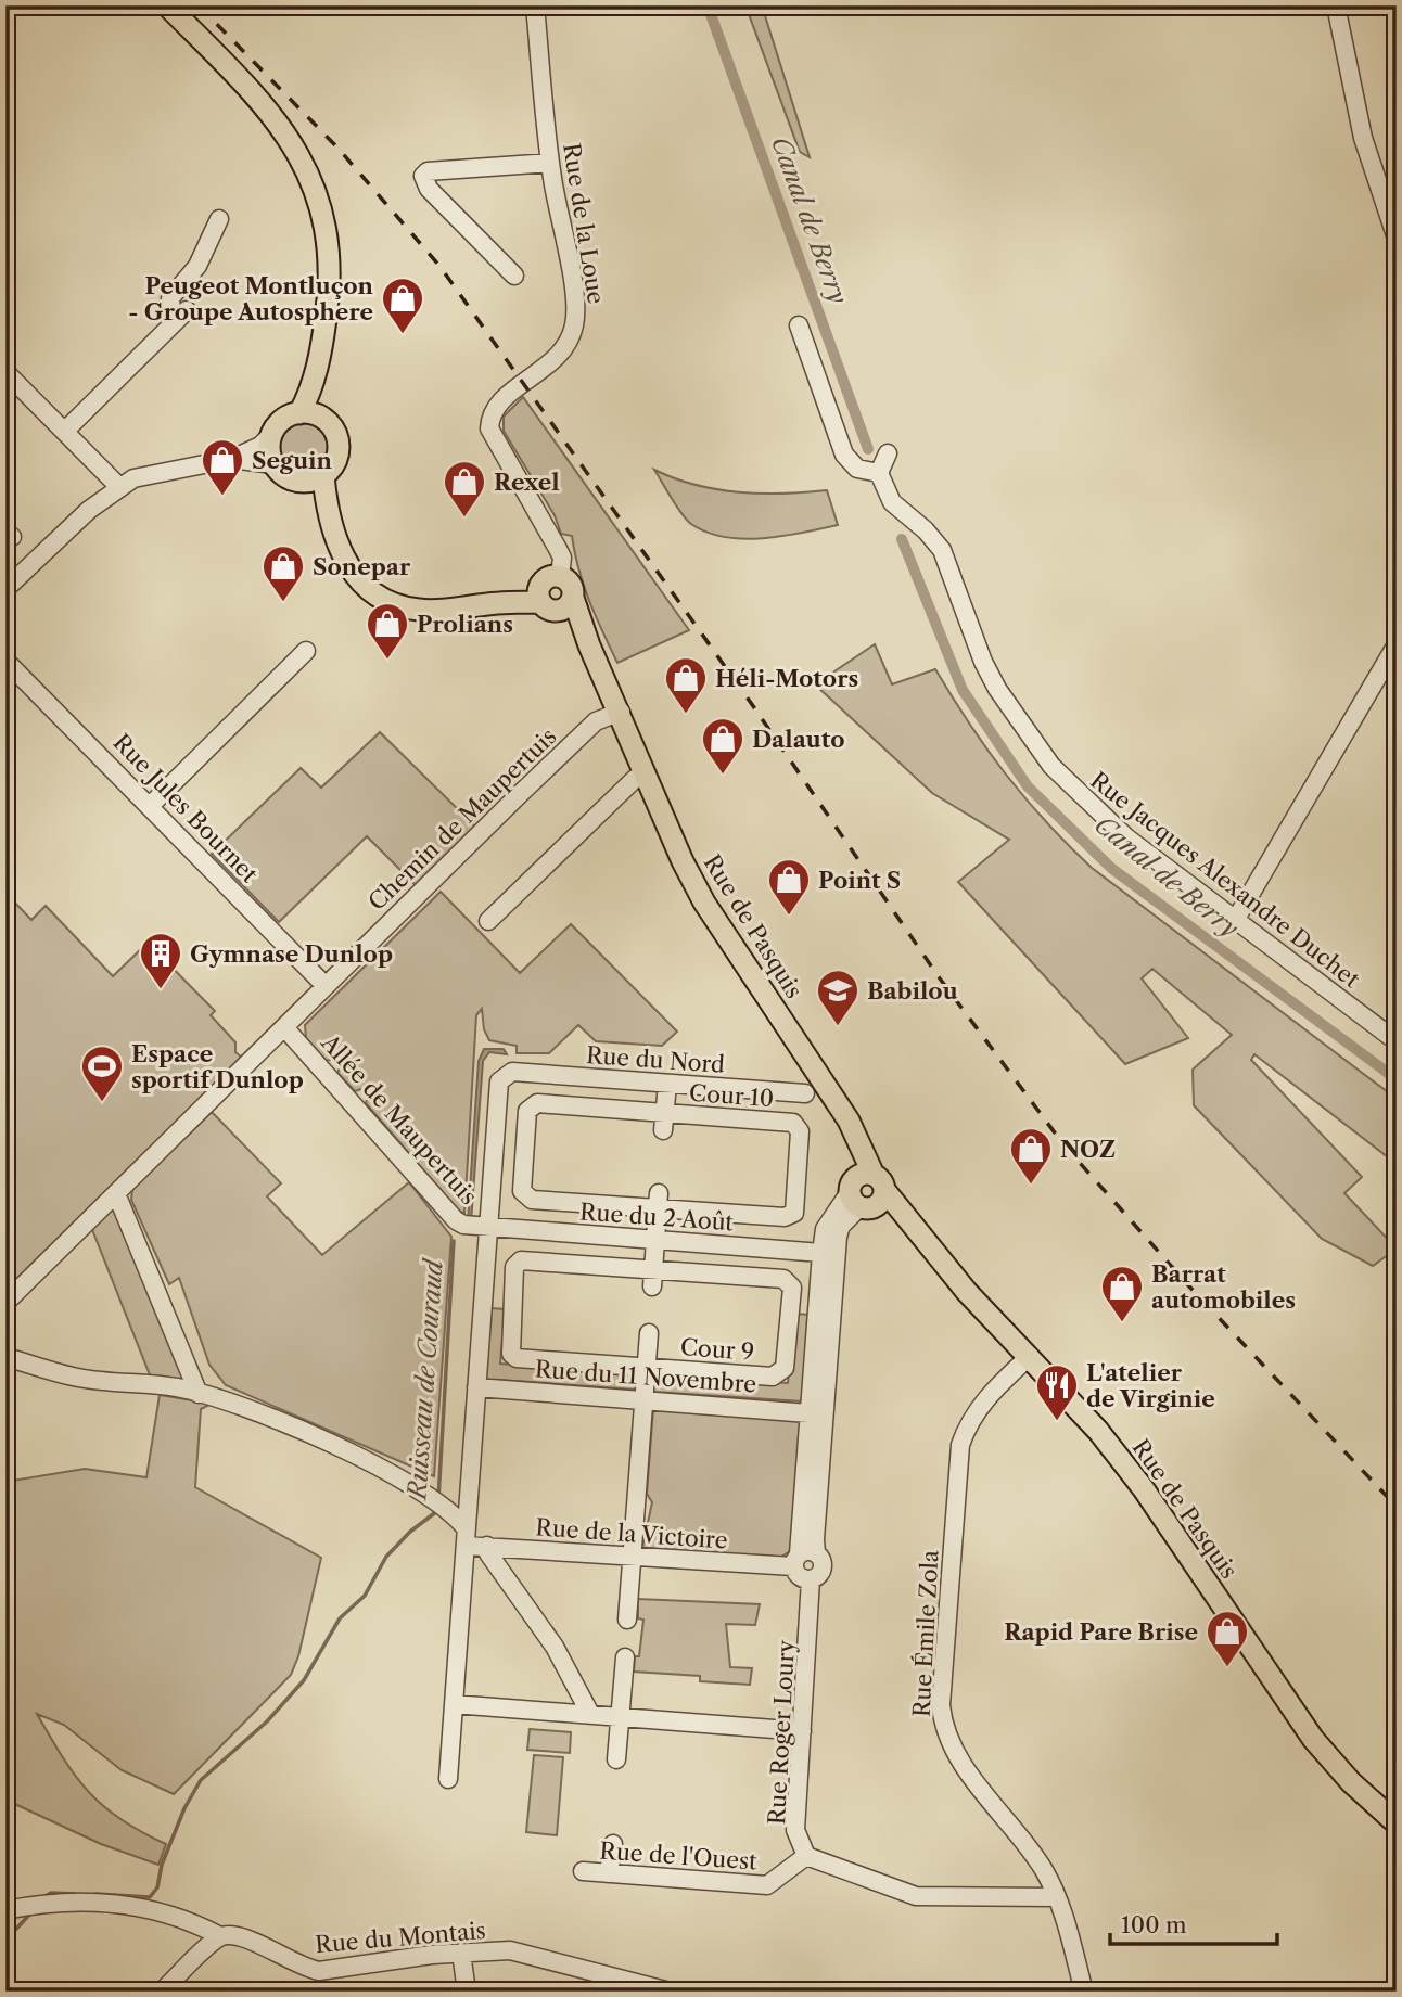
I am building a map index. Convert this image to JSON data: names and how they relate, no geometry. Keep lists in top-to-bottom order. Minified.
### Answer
{"streets":{"main road":["Rue de Pasquis"],"street":["Rue de la Loue","Rue Jules Bournet","Chemin de Maupertuis","Rue Jacques Alexandre Duchet","Rue du Nord","Cour 10","Allée de Maupertuis","Rue du 2 Août","Cour 9","Rue du 11 Novembre","Rue de la Victoire","Rue Émile Zola","Rue Roger Loury","Rue de l'Ouest","Rue du Montais"]},"crossings":[["Rue de la Loue","Rue de Pasquis"],["Rue Jules Bournet","Chemin de Maupertuis"],["Chemin de Maupertuis","Rue de Pasquis"],["Chemin de Maupertuis","Allée de Maupertuis"],["Rue de Pasquis","Rue Émile Zola"],["Rue de Pasquis","Rue Roger Loury"],["Rue du Nord","Allée de Maupertuis"],["Rue du Nord","Rue du 2 Août"],["Allée de Maupertuis","Rue du 2 Août"],["Rue du 2 Août","Rue Roger Loury"],["Rue du 11 Novembre","Rue Roger Loury"],["Rue de la Victoire","Rue Roger Loury"],["Rue Roger Loury","Rue de l'Ouest"]],"water":["Canal de Berry","Ruisseau de Couraud"],"places":{"shop":["Peugeot Montluçon - Groupe Autosphere","Seguin","Rexel","Sonepar","Prolians","Héli-Motors","Dalauto","Point S","NOZ","Barrat automobiles","Rapid Pare Brise"],"building":["Gymnase Dunlop"],"school or university":["Babilou"],"sports":["Espace sportif Dunlop"],"restaurant":["L'atelier de Virginie"]},"scale_bar":"100 m"}
